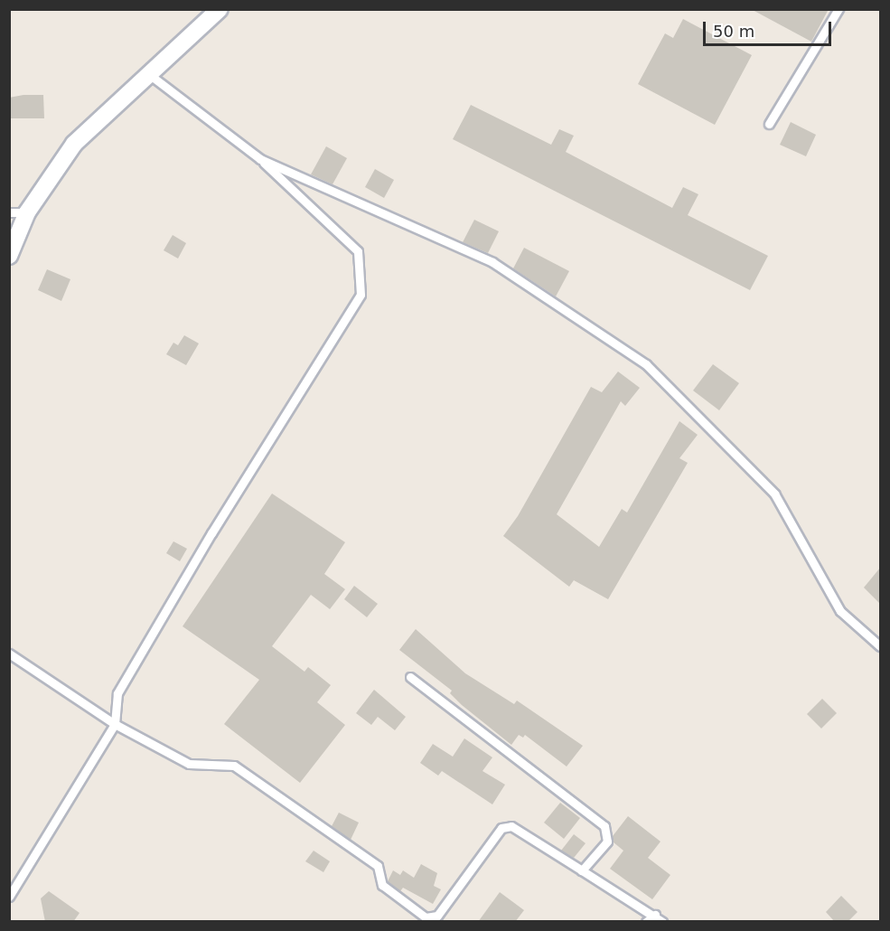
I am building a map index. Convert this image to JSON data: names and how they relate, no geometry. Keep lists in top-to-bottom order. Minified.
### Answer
{"scale_bar":"50 m"}
